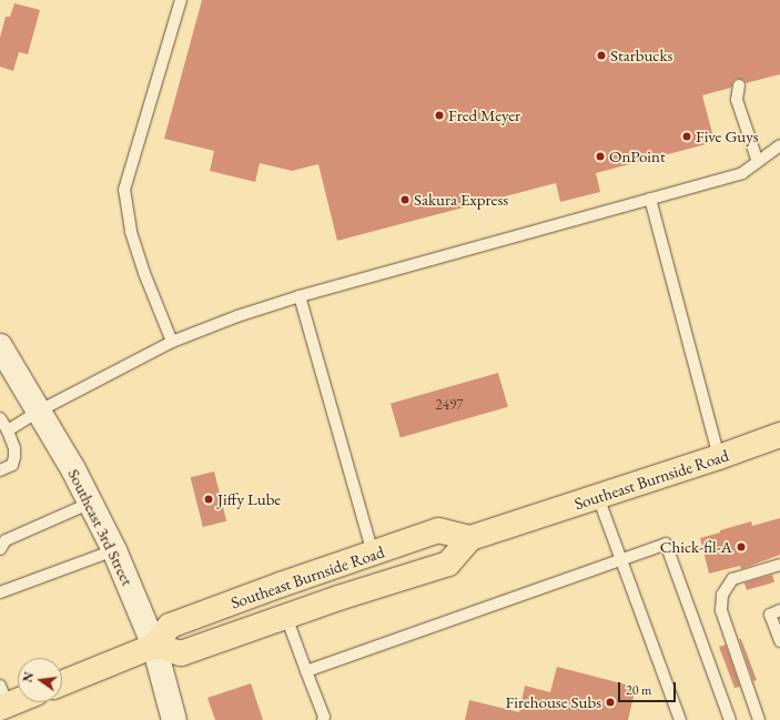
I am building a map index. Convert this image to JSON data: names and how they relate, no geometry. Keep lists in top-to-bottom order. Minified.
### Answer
{"streets":{"highway":["Southeast Burnside Road"],"street":["Southeast 3rd Street"]},"crossings":[["Southeast Burnside Road","Southeast 3rd Street"]],"places":["Starbucks","Fred Meyer","Five Guys","OnPoint","Sakura Express","Jiffy Lube","Chick-fil-A","Firehouse Subs"],"house_numbers":["2497"],"scale_bar":"20 m","north":"left"}
